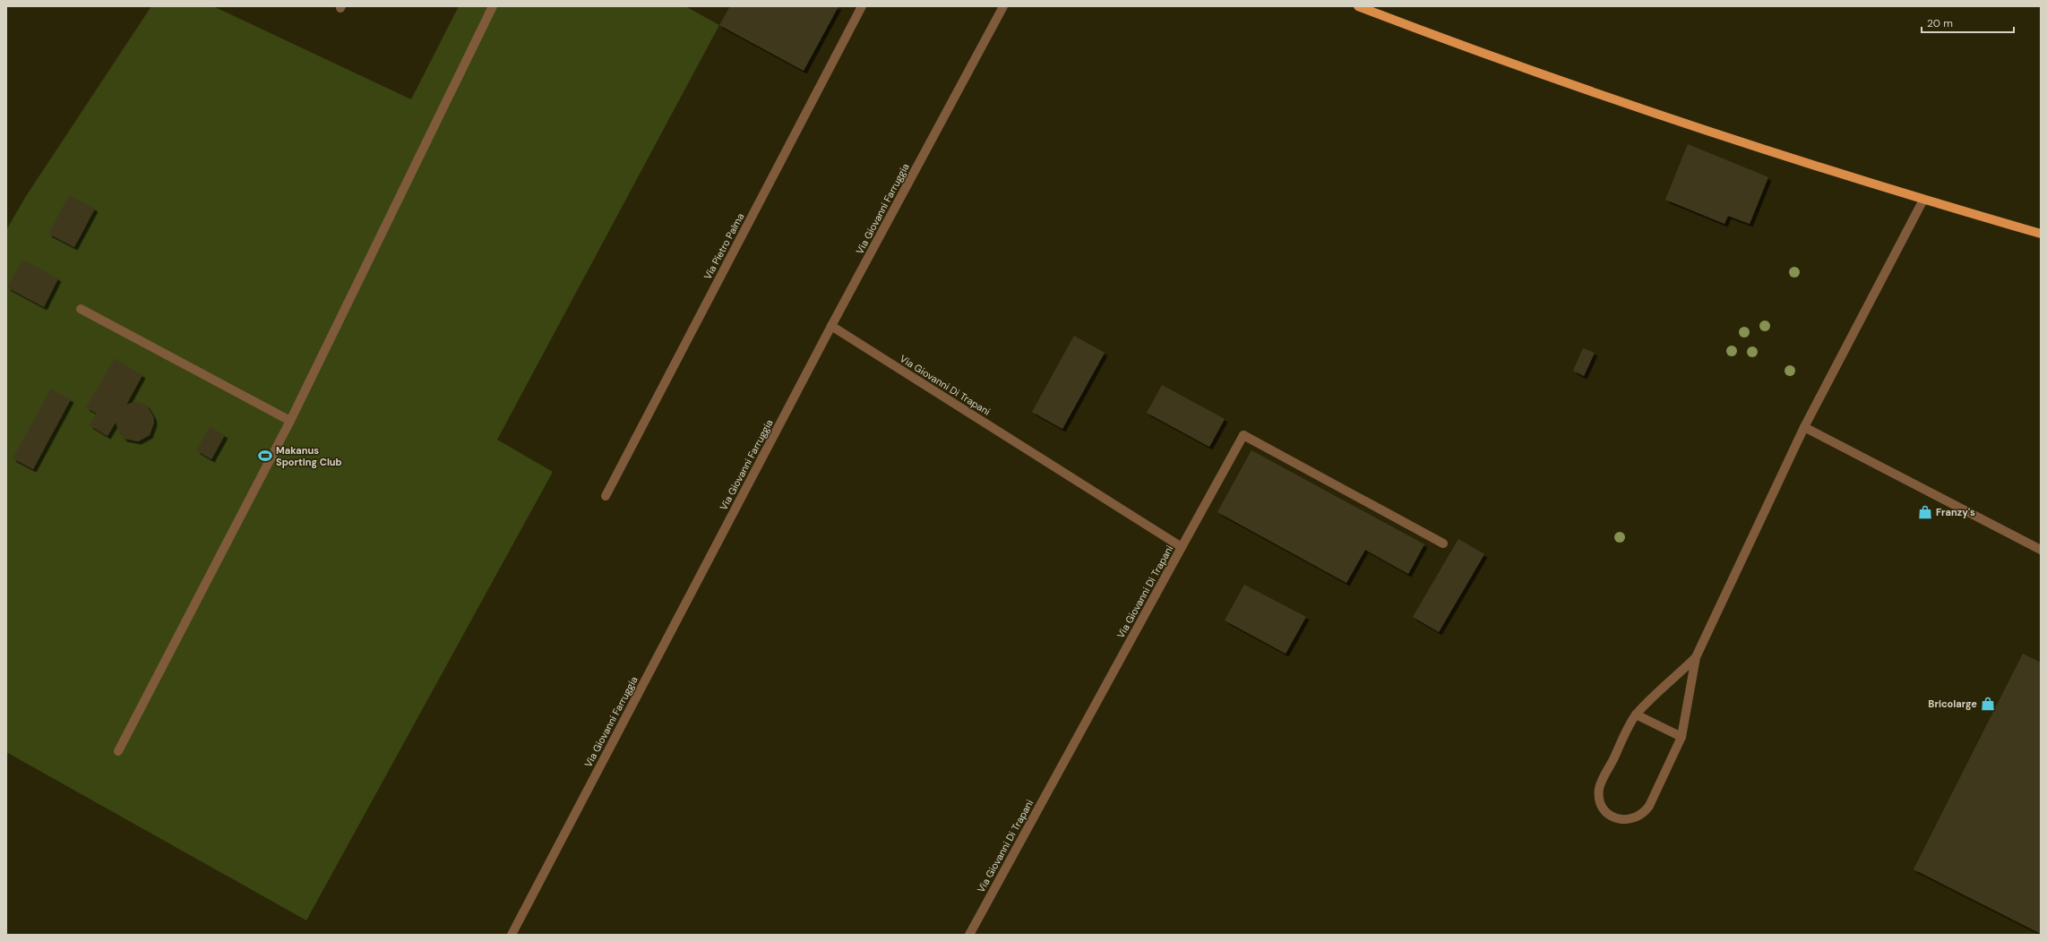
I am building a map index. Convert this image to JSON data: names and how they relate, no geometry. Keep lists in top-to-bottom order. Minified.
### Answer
{"streets":{"street":["Via Giovanni Farruggia","Via Pietro Palma","Via Giovanni Di Trapani"]},"crossings":[["Via Giovanni Farruggia","Via Giovanni Di Trapani"]],"places":{"sports":["Makanus Sporting Club"],"shop":["Franzy's","Bricolarge"]},"scale_bar":"20 m"}
